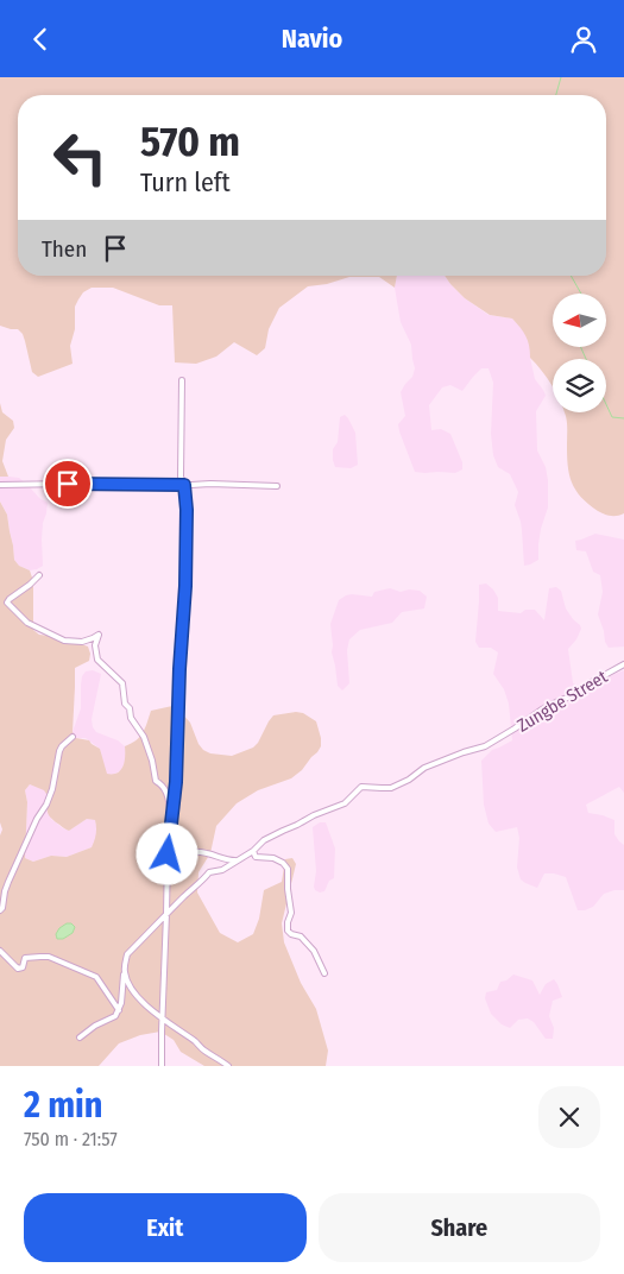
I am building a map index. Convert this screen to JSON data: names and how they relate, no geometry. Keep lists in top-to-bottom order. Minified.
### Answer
{"streets":{"street":["Zungbe Street"]},"north":"left","page":{"header":"Navio","turn":["570 m","Turn left"],"then":"Then","heading":["2 min","750 m · 21:57"],"buttons":["Exit","Share"]}}
